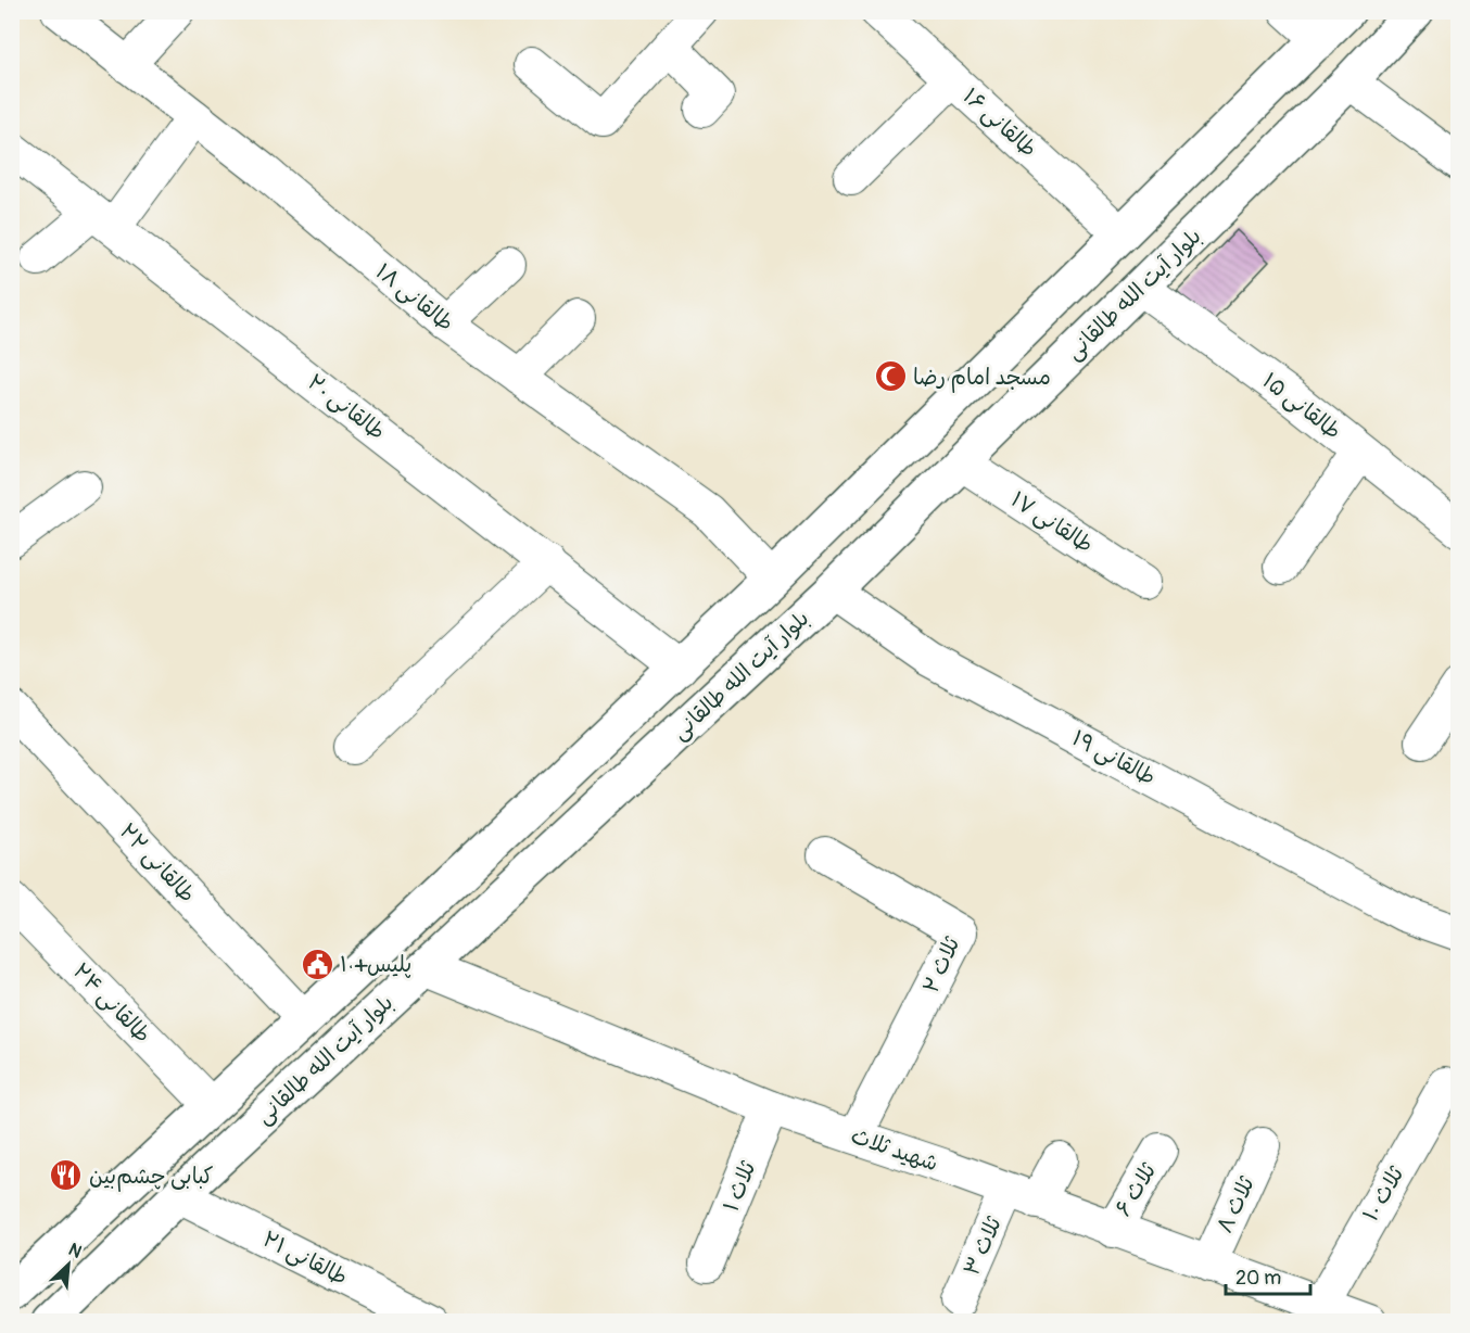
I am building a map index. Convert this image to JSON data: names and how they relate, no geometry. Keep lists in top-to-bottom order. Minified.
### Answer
{"streets":{"main road":["بلوار آیت الله طالقانی"],"street":["طالقانی ۱۶","طالقانی ۱۸","طالقانی ۱۵","طالقانی ۲۰","طالقانی ۱۷","طالقانی ۱۹","طالقانی ۲۲","ثلاث ۲","طالقانی ۲۴","شهید ثلاث","ثلاث ۱","ثلاث ۶","ثلاث ۱۰","ثلاث ۸","ثلاث ۳","طالقانی ۲۱"]},"crossings":[["طالقانی ۱۶","بلوار آیت الله طالقانی"],["بلوار آیت الله طالقانی","طالقانی ۱۸"],["بلوار آیت الله طالقانی","طالقانی ۱۵"],["بلوار آیت الله طالقانی","طالقانی ۲۰"],["بلوار آیت الله طالقانی","طالقانی ۱۷"],["بلوار آیت الله طالقانی","طالقانی ۱۹"],["بلوار آیت الله طالقانی","طالقانی ۲۲"],["بلوار آیت الله طالقانی","طالقانی ۲۴"],["بلوار آیت الله طالقانی","شهید ثلاث"],["بلوار آیت الله طالقانی","طالقانی ۲۱"],["ثلاث ۲","شهید ثلاث"],["شهید ثلاث","ثلاث ۱"],["شهید ثلاث","ثلاث ۶"],["شهید ثلاث","ثلاث ۱۰"],["شهید ثلاث","ثلاث ۸"],["شهید ثلاث","ثلاث ۳"]],"places":{"mosque":["مسجد امام رضا"],"public building":["پلیس+۱۰"],"restaurant":["کبابی چشم‌بین"]},"scale_bar":"20 m","north":"top right"}
